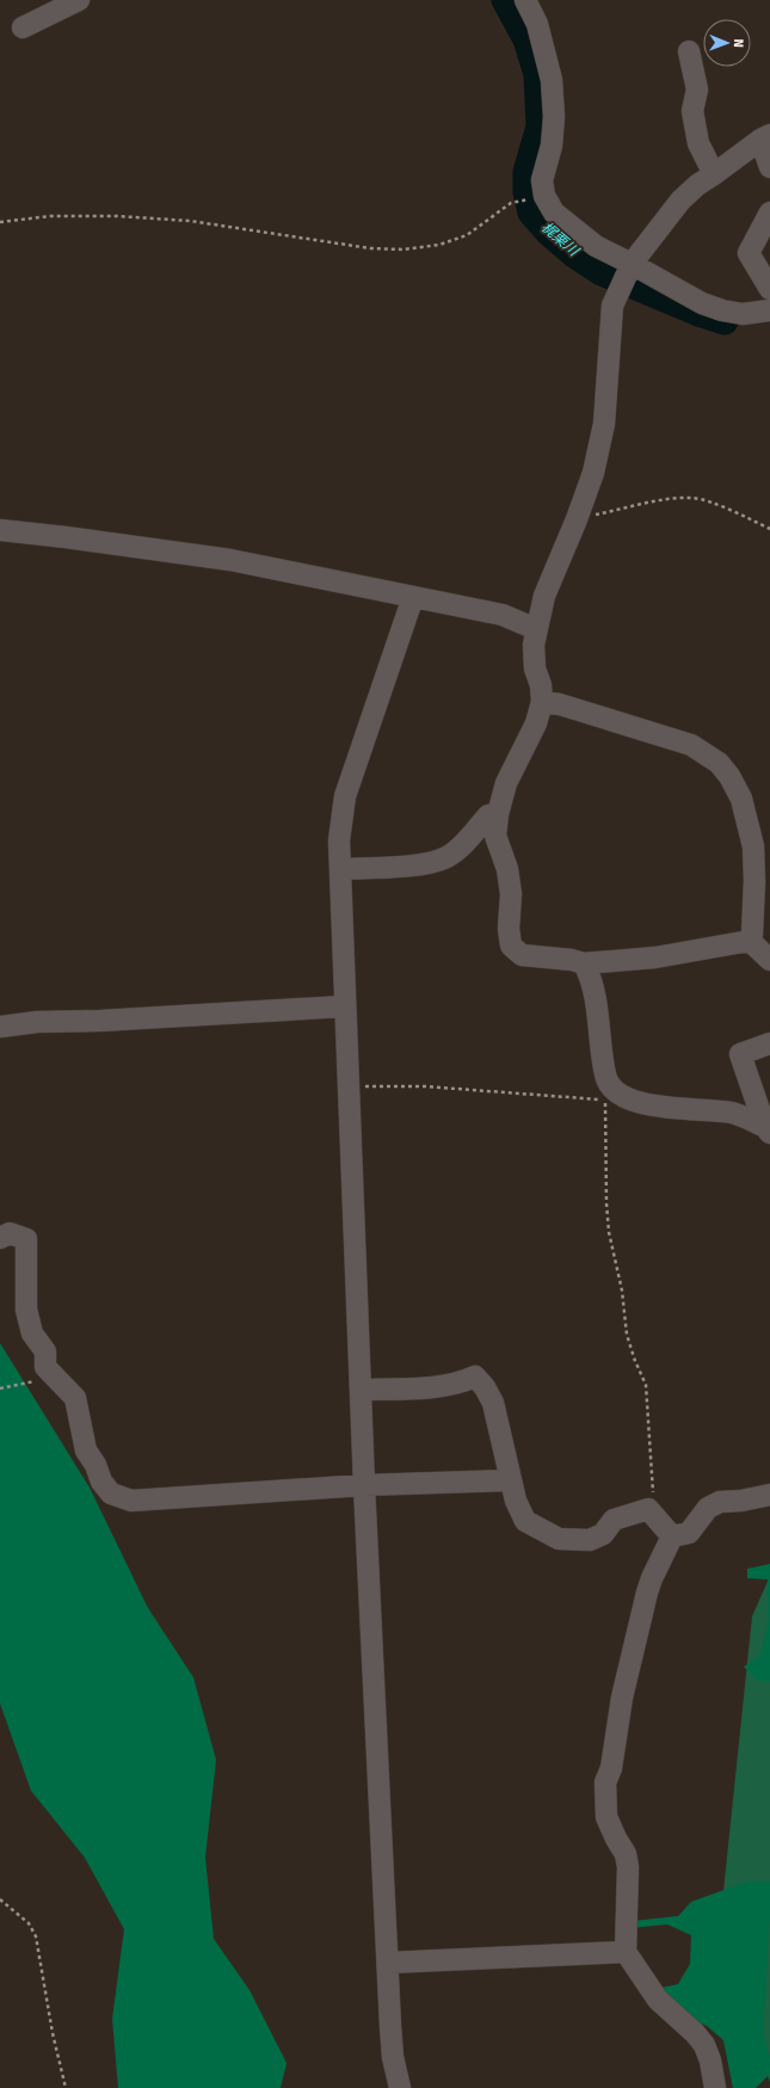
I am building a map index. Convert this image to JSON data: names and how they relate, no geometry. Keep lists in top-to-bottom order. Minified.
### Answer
{"water":["梶栗川"],"north":"right"}
